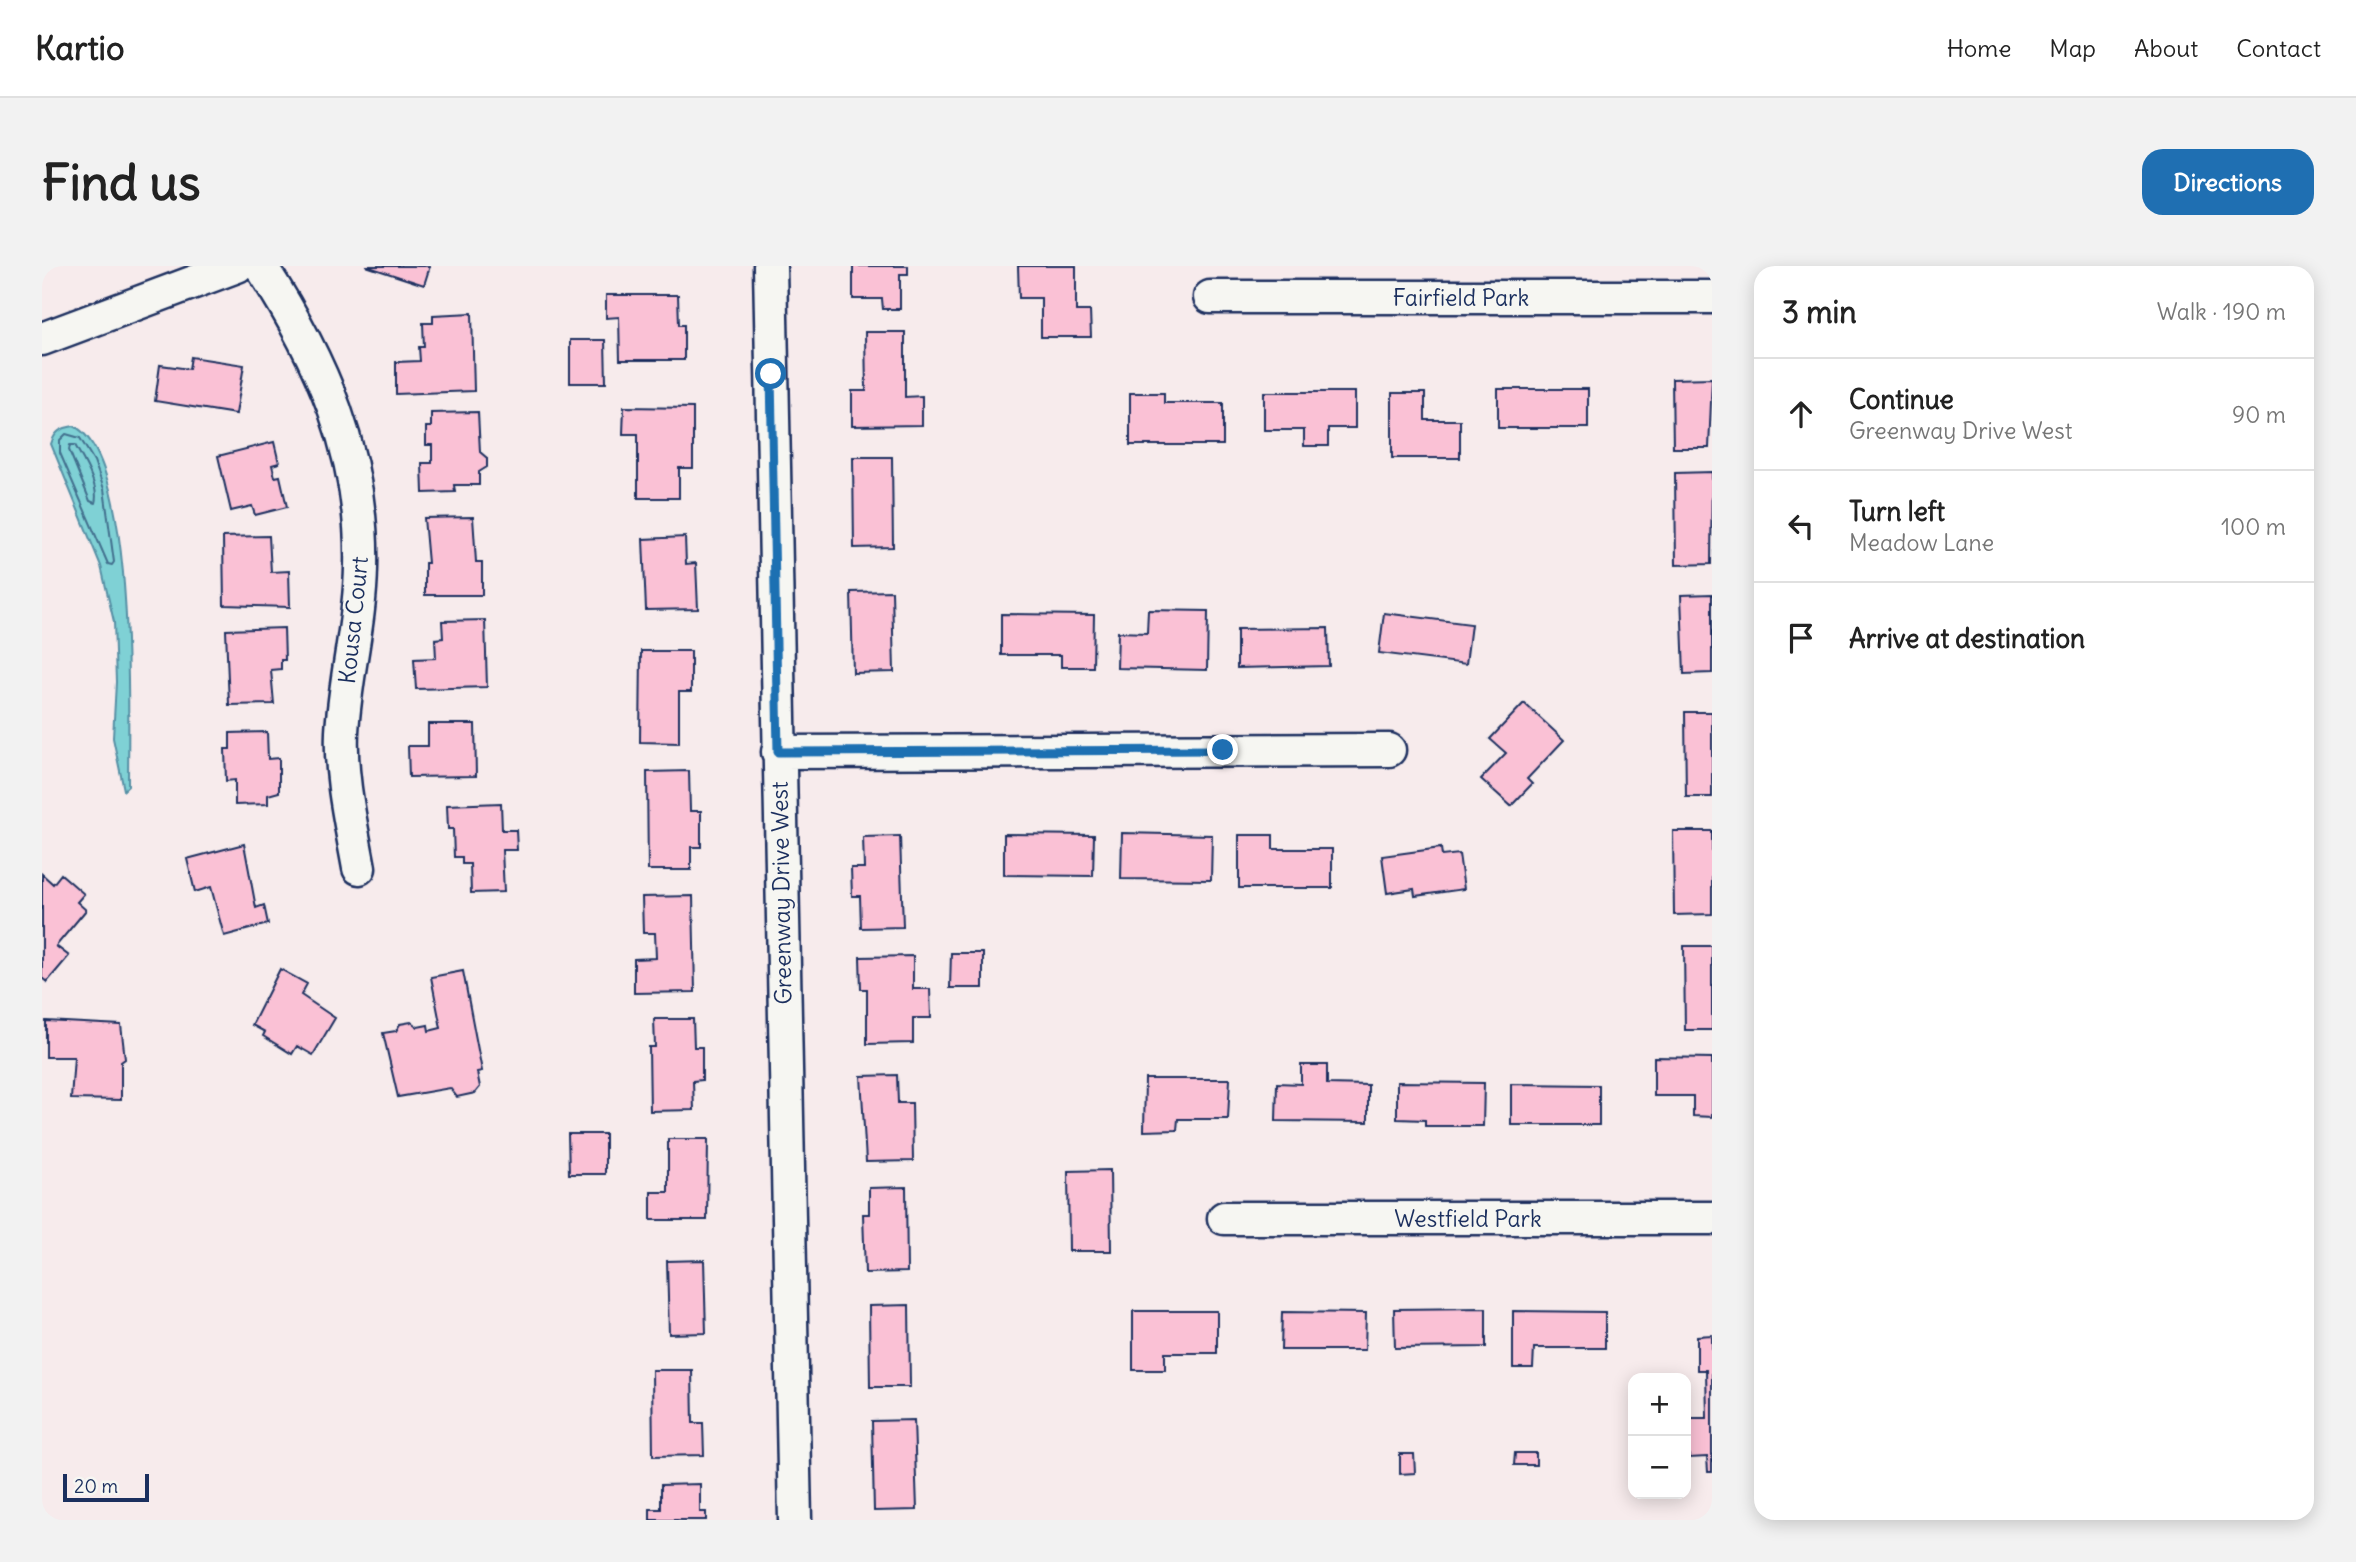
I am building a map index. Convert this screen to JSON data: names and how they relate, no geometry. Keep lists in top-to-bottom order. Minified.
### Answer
{"streets":{"street":["Fairfield Park","Kousa Court","Greenway Drive West","Westfield Park"]},"scale_bar":"20 m","page":{"header":"Kartio","nav":["Home","Map","About","Contact"],"buttons":"Directions","title":"Find us","heading":["3 min","Walk · 190 m"],"list":[["Continue","Greenway Drive West","90 m"],["Turn left","Meadow Lane","100 m"],"Arrive at destination"],"map_buttons":["+","−"],"scale":"20 m"}}
